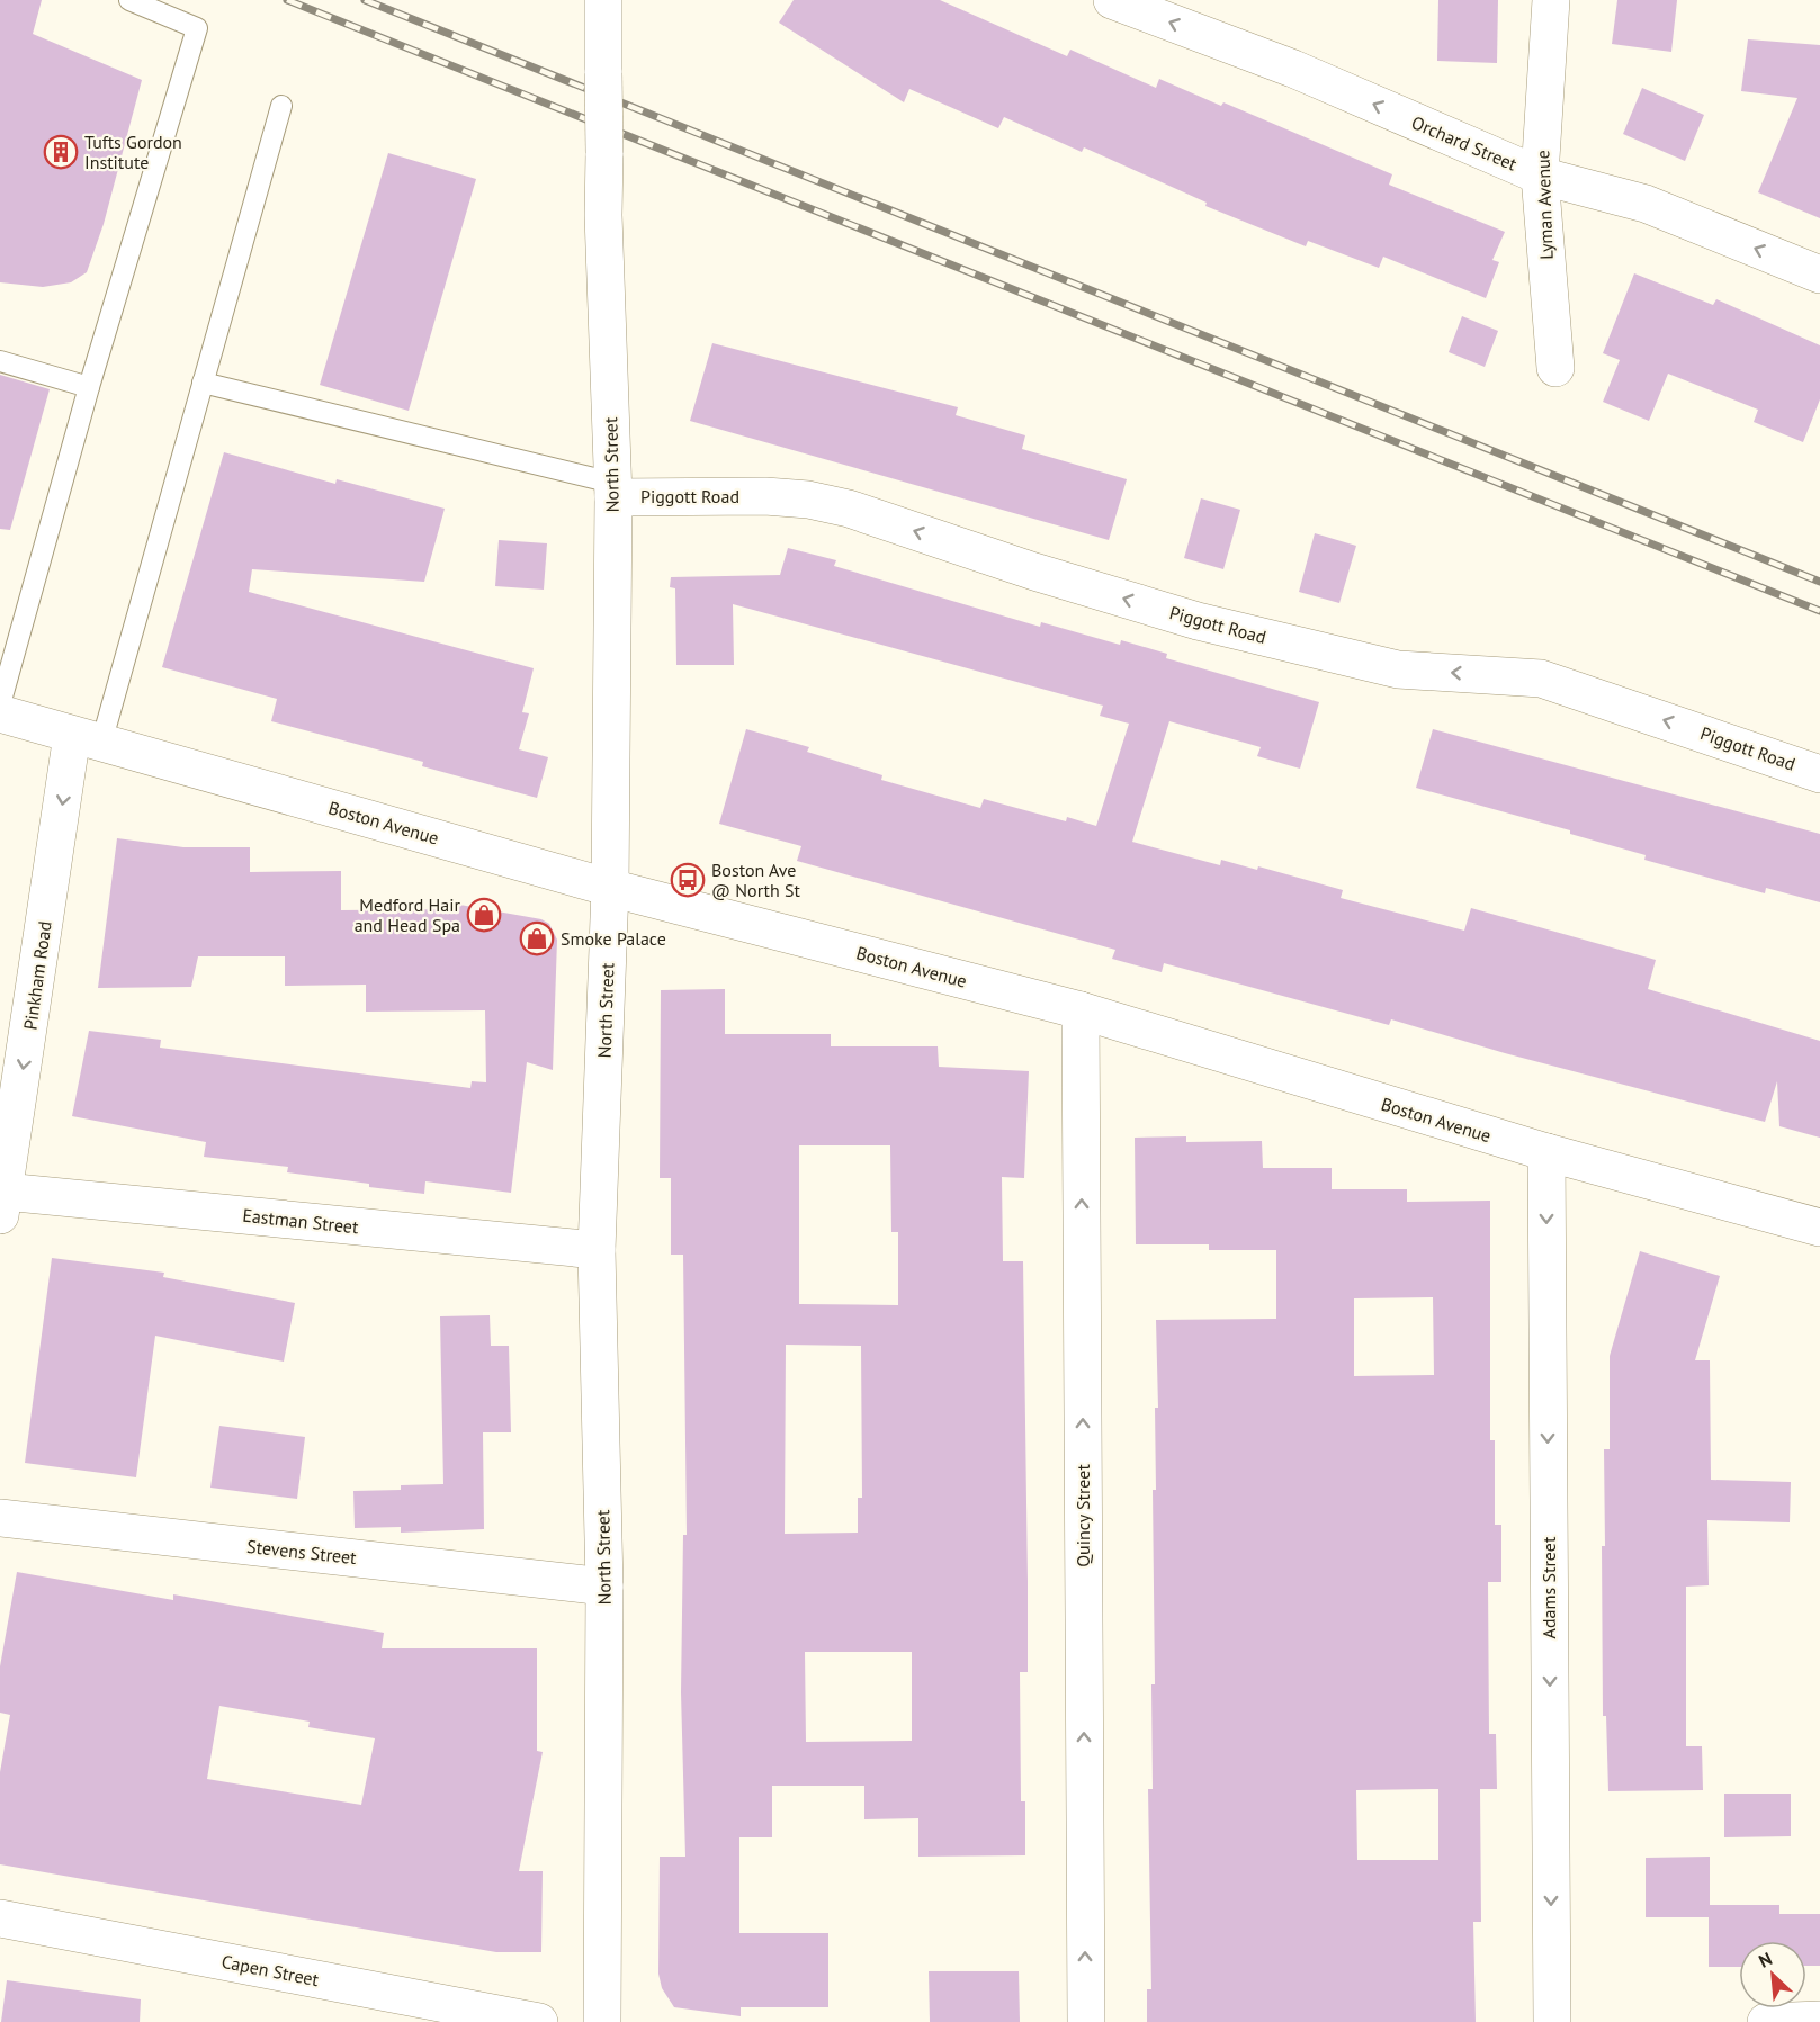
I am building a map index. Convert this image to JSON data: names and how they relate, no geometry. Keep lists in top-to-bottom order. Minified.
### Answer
{"streets":{"street":["Orchard Street","Lyman Avenue","North Street","Piggott Road","Boston Avenue","Pinkham Road","Eastman Street","Quincy Street","Stevens Street","Adams Street","Capen Street"]},"crossings":[["Orchard Street","Lyman Avenue"],["North Street","Piggott Road"],["North Street","Boston Avenue"],["North Street","Eastman Street"],["North Street","Stevens Street"],["Boston Avenue","Pinkham Road"],["Boston Avenue","Quincy Street"],["Boston Avenue","Adams Street"],["Pinkham Road","Eastman Street"]],"one_way":["Orchard Street","Piggott Road","Pinkham Road","Quincy Street","Adams Street"],"places":{"building":["Tufts Gordon Institute"],"bus stop":["Boston Ave @ North St"],"shop":["Medford Hair and Head Spa","Smoke Palace"]},"north":"top left"}
